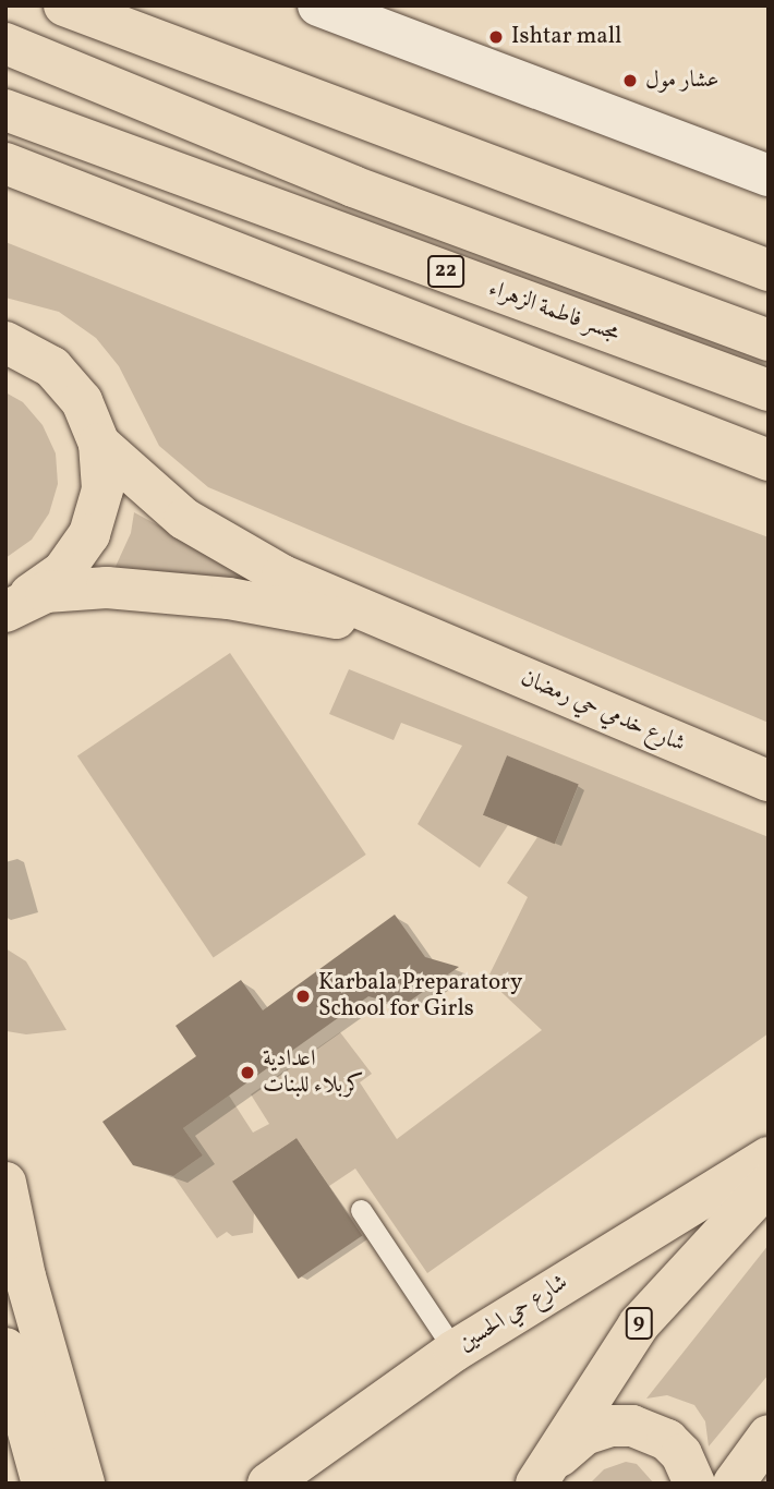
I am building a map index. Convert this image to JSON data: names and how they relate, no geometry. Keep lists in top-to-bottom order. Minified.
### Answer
{"streets":{"main road":["22","مجسر فاطمة الزهراء","شارع خدمي حي رمضان","شارع حي الحسين","9"]},"places":["Ishtar mall","عشار مول","Karbala Preparatory School for Girls","اعدادية كربلاء للبنات"]}
